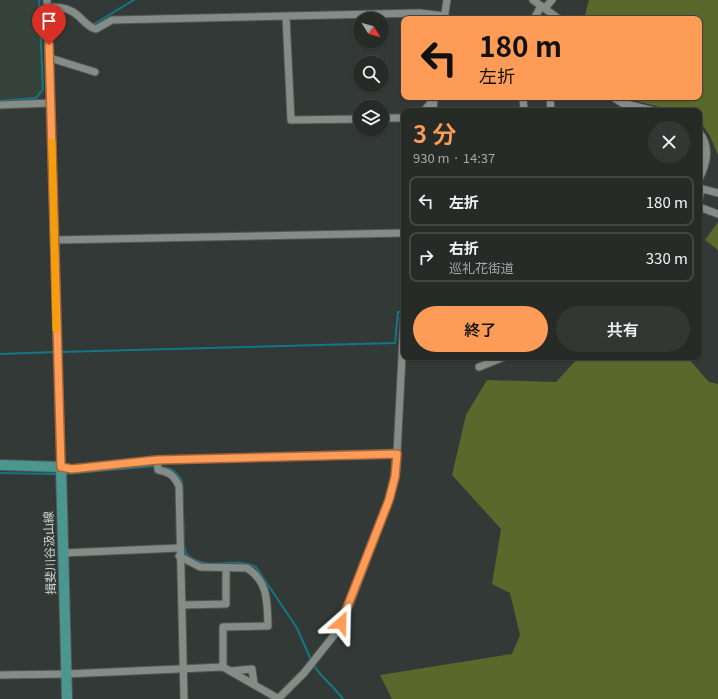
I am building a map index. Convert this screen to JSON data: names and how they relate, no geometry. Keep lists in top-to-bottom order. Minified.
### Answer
{"streets":{"main road":["揖斐川谷汲山線"]},"north":"bottom right","page":{"turn":["180 m","左折"],"heading":["3 分","930 m · 14:37"],"list":[{"name":"左折","value":"180 m"},{"name":"右折","note":"巡礼花街道","value":"330 m"}],"buttons":["終了","共有"]}}
